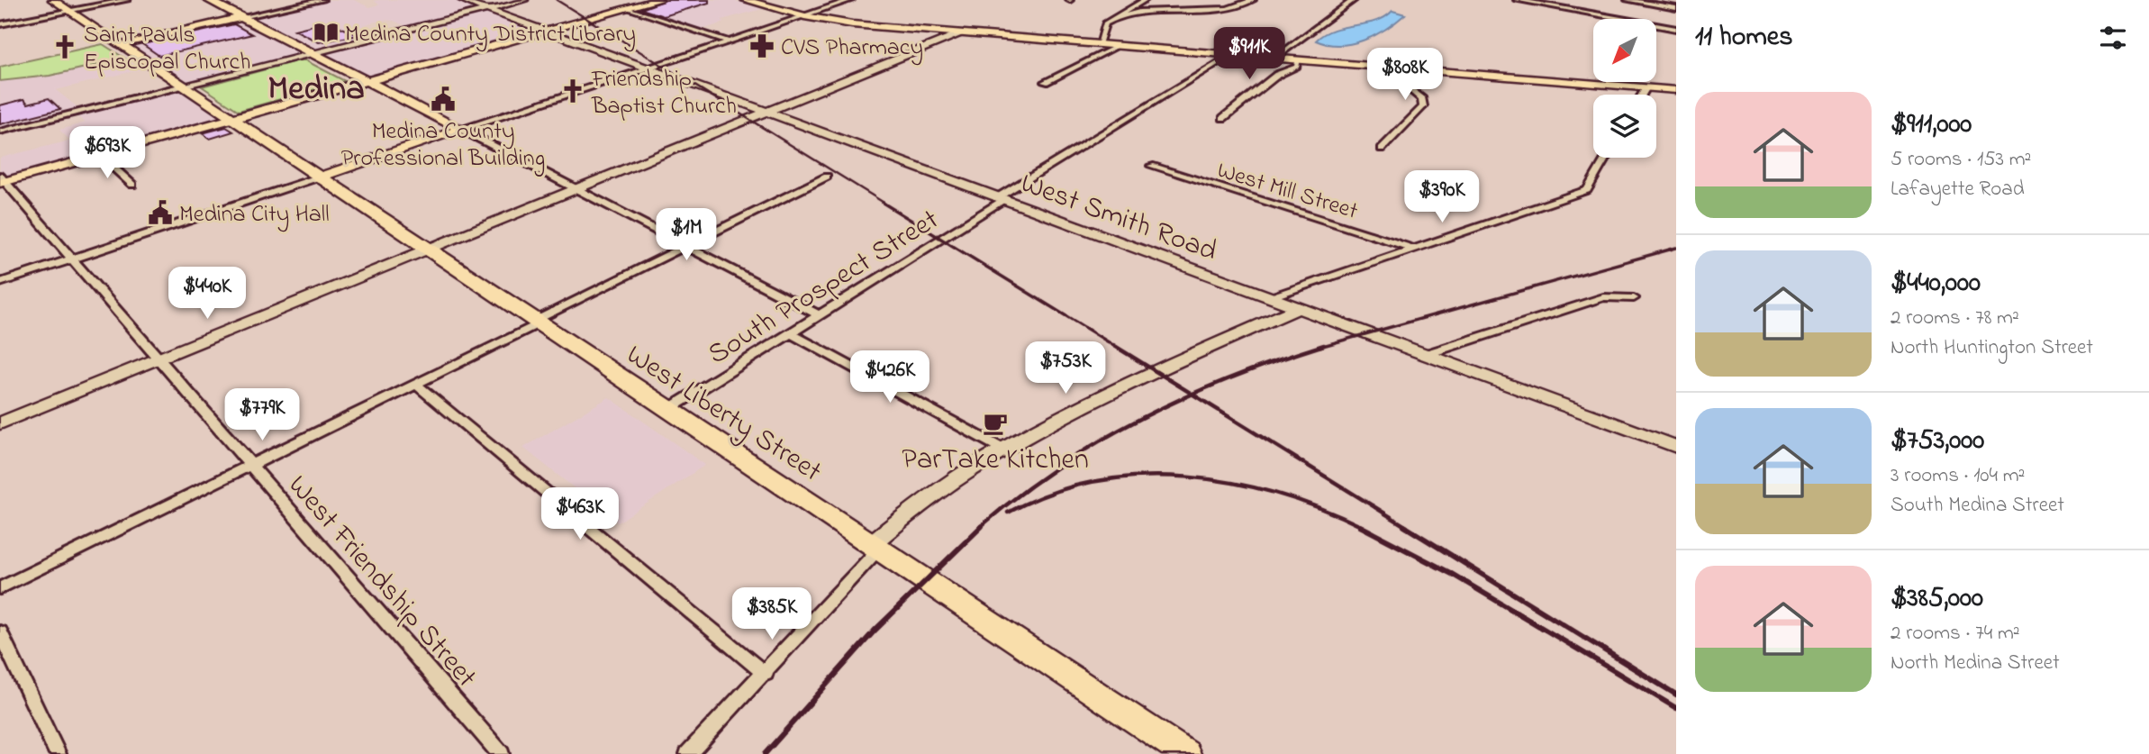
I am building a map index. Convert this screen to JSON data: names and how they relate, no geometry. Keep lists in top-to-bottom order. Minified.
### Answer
{"streets":{"highway":["West Liberty Street"],"street":["West Mill Street","West Smith Road","South Prospect Street","West Friendship Street"]},"crossings":[["West Smith Road","South Prospect Street"],["South Prospect Street","West Liberty Street"]],"districts":["Medina"],"places":{"library":["Medina County District Library"],"pharmacy":["CVS Pharmacy"],"church":["Saint Pauls Episcopal Church","Friendship Baptist Church"],"public building":["Medina County Professional Building","Medina City Hall"],"cafe":["ParTake Kitchen"]},"north":"bottom left","page":{"heading":"11 homes","price":["$911K","$808K","$693K","$390K","$1M","$440K","$753K","$426K","$779K","$463K","$385K"],"list":[{"name":"$911,000","note":"5 rooms · 153 m² · Lafayette Road"},{"name":"$440,000","note":"2 rooms · 78 m² · North Huntington Street"},{"name":"$753,000","note":"3 rooms · 104 m² · South Medina Street"},{"name":"$385,000","note":"2 rooms · 74 m² · North Medina Street"}]}}
